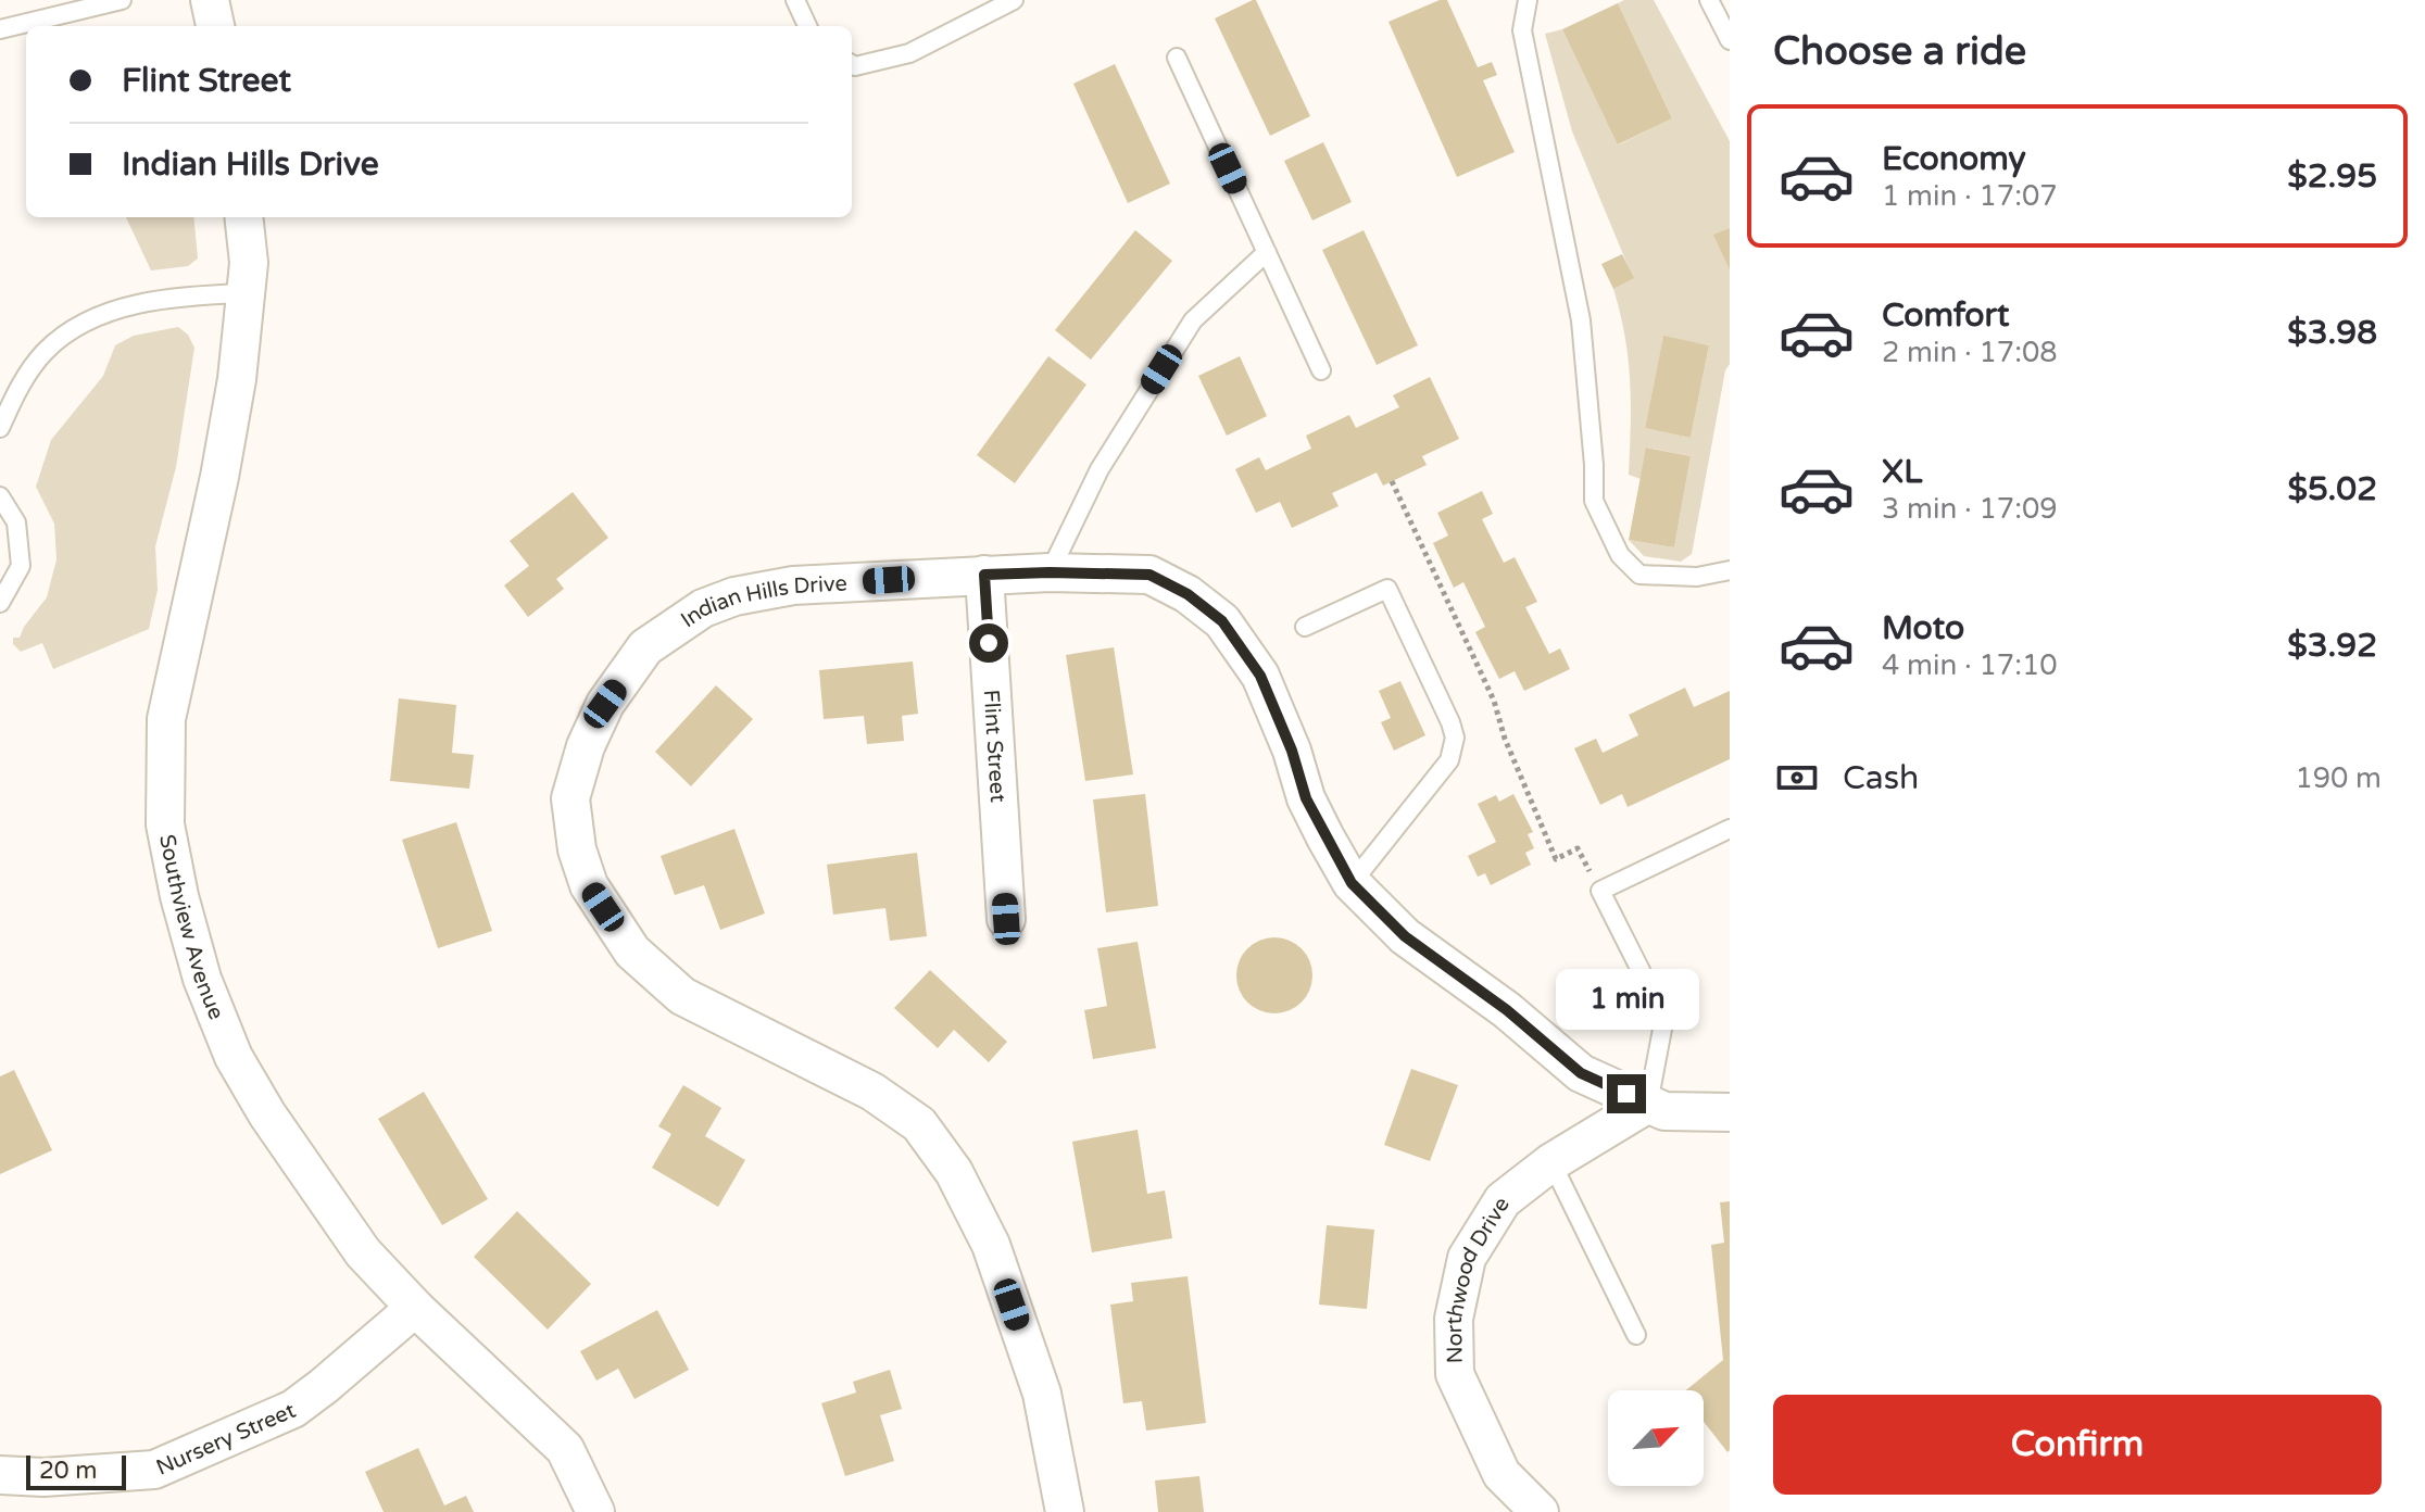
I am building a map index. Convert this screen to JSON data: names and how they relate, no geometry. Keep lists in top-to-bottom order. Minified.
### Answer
{"streets":{"street":["Indian Hills Drive","Flint Street","Southview Avenue","Northwood Drive","Nursery Street"]},"crossings":[["Indian Hills Drive","Flint Street"],["Indian Hills Drive","Northwood Drive"],["Southview Avenue","Nursery Street"]],"scale_bar":"20 m","north":"top right","page":{"heading":"Choose a ride","banner":["Flint Street","Indian Hills Drive"],"list":[{"name":"Economy","note":"1 min · 17:07","value":"$2.95"},{"name":"Comfort","note":"2 min · 17:08","value":"$3.98"},{"name":"XL","note":"3 min · 17:09","value":"$5.02"},{"name":"Moto","note":"4 min · 17:10","value":"$3.92"}],"pay":["Cash","190 m"],"bubble":"1 min","buttons":"Confirm","scale":"20 m"}}
